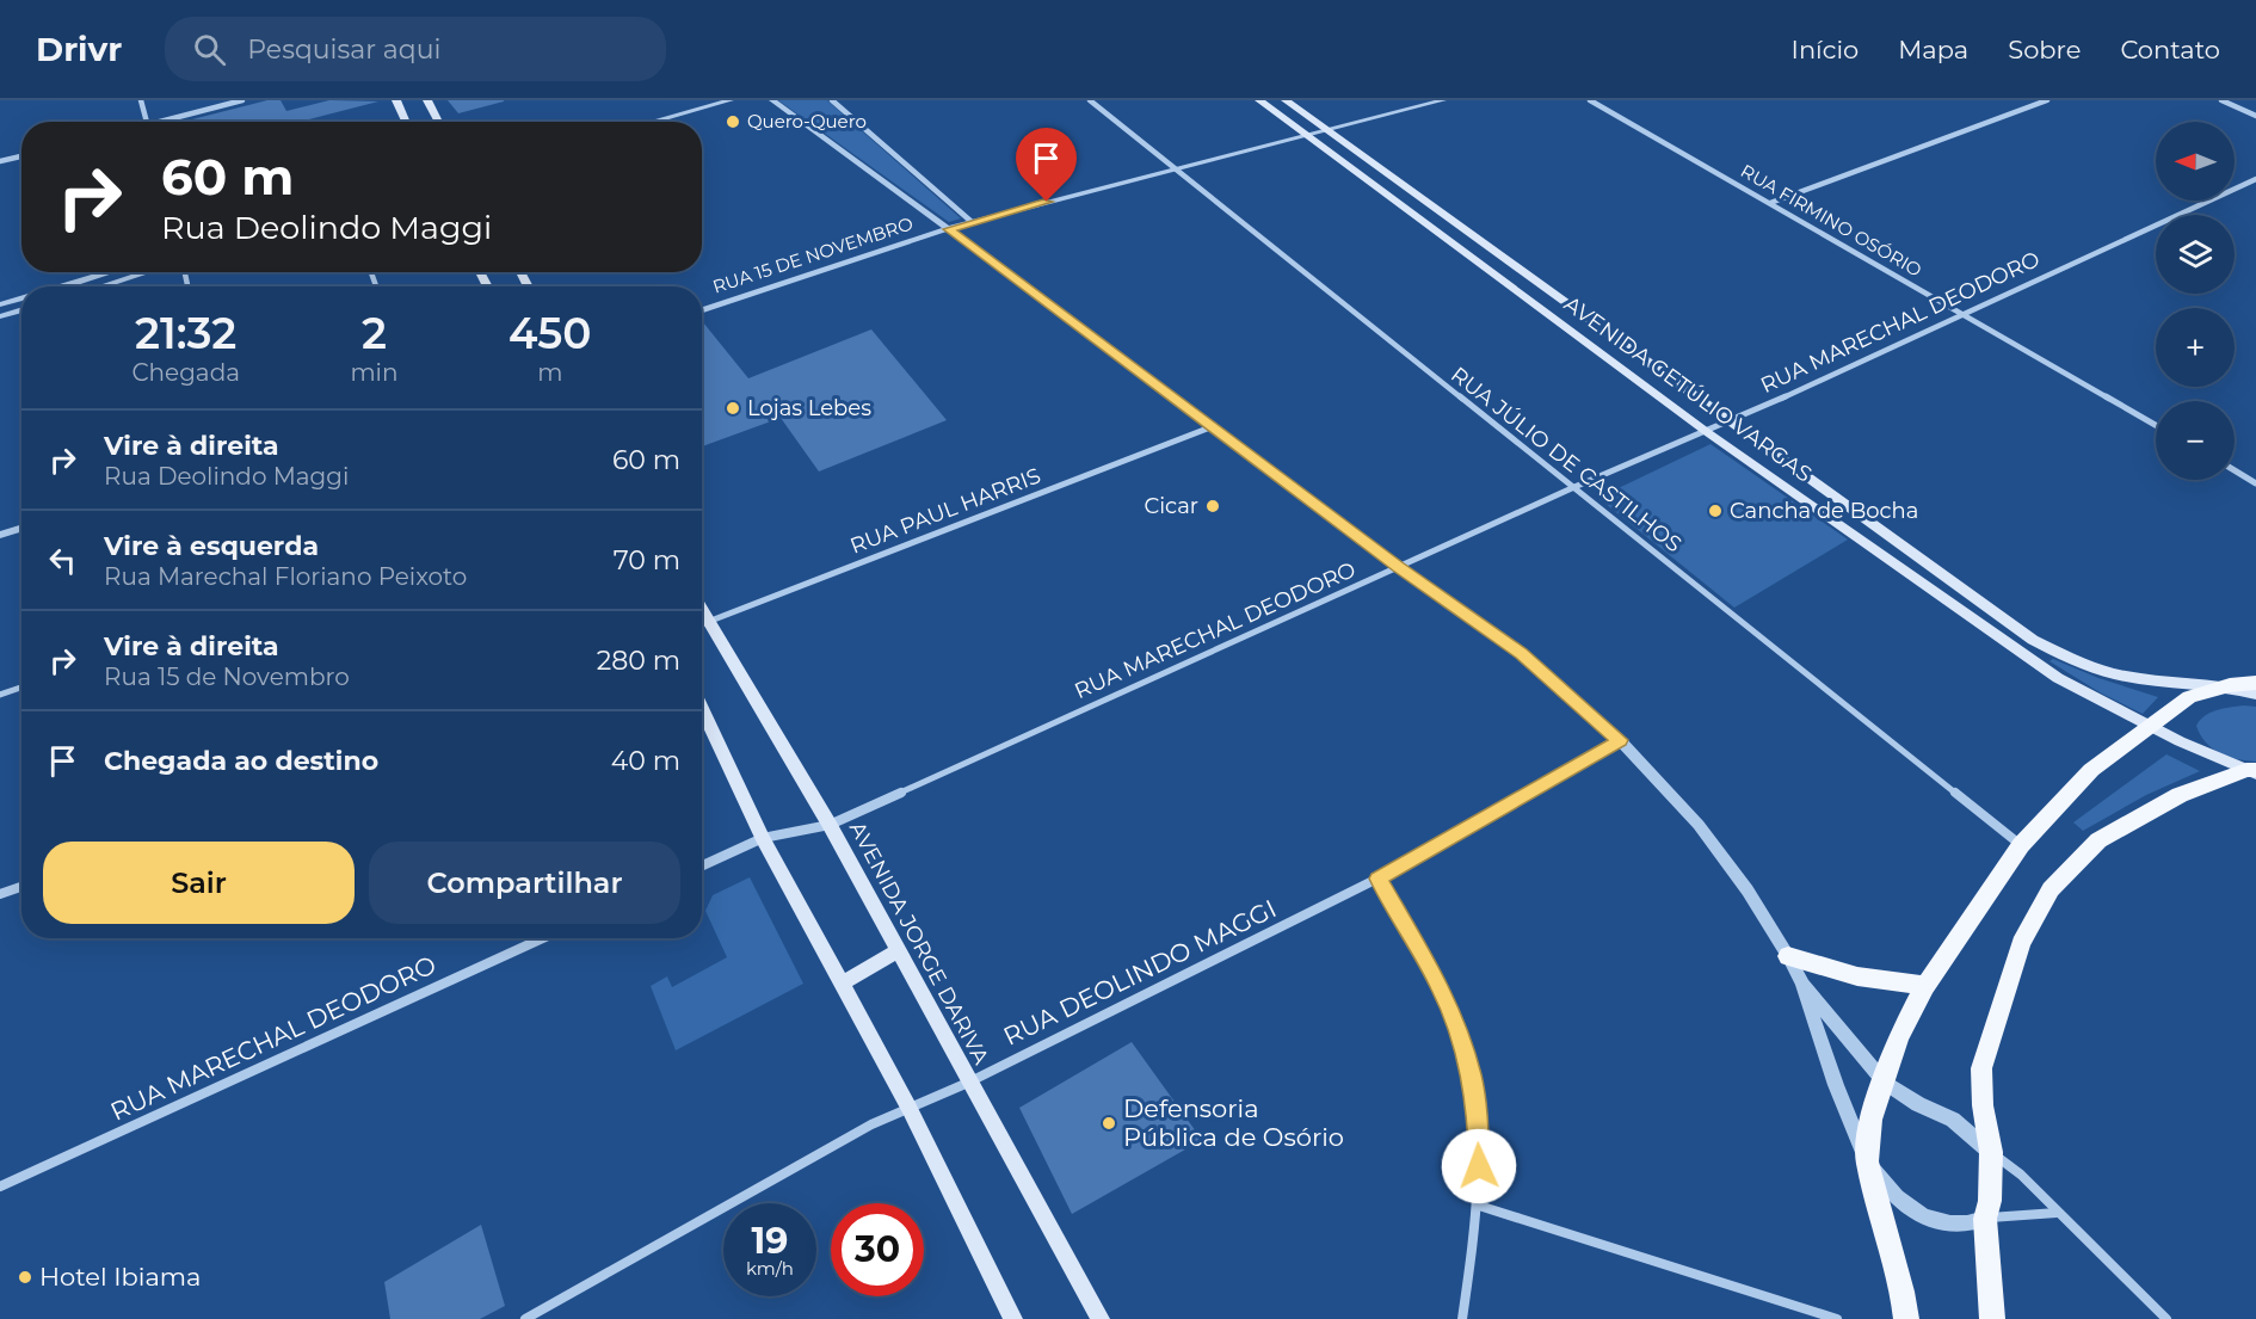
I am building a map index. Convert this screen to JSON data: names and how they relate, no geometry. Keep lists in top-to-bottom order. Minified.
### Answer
{"streets":{"main road":["AVENIDA GETÚLIO VARGAS","AVENIDA JORGE DARIVA"],"street":["RUA FIRMINO OSÓRIO","RUA 15 DE NOVEMBRO","RUA MARECHAL DEODORO","RUA JÚLIO DE CASTILHOS","RUA PAUL HARRIS","RUA DEOLINDO MAGGI"]},"crossings":[["RUA FIRMINO OSÓRIO","RUA MARECHAL DEODORO"],["RUA 15 DE NOVEMBRO","AVENIDA GETÚLIO VARGAS"],["RUA 15 DE NOVEMBRO","RUA JÚLIO DE CASTILHOS"],["RUA MARECHAL DEODORO","AVENIDA GETÚLIO VARGAS"],["RUA MARECHAL DEODORO","RUA JÚLIO DE CASTILHOS"],["RUA MARECHAL DEODORO","AVENIDA JORGE DARIVA"],["AVENIDA JORGE DARIVA","RUA DEOLINDO MAGGI"]],"places":["Quero-Quero","Lojas Lebes","Cicar","Cancha de Bocha","Defensoria Pública de Osório","Hotel Ibiama"],"north":"left","page":{"header":"Drivr","search":"Pesquisar aqui","nav":["Início","Mapa","Sobre","Contato"],"map_buttons":["+","−"],"turn":["60 m","Rua Deolindo Maggi"],"eta":["21:32","Chegada","2","min","450","m"],"list":[{"name":"Vire à direita","note":"Rua Deolindo Maggi","value":"60 m"},{"name":"Vire à esquerda","note":"Rua Marechal Floriano Peixoto","value":"70 m"},{"name":"Vire à direita","note":"Rua 15 de Novembro","value":"280 m"},{"name":"Chegada ao destino","value":"40 m"}],"buttons":["Sair","Compartilhar"],"speed":"19 km/h","limit":"30"}}
